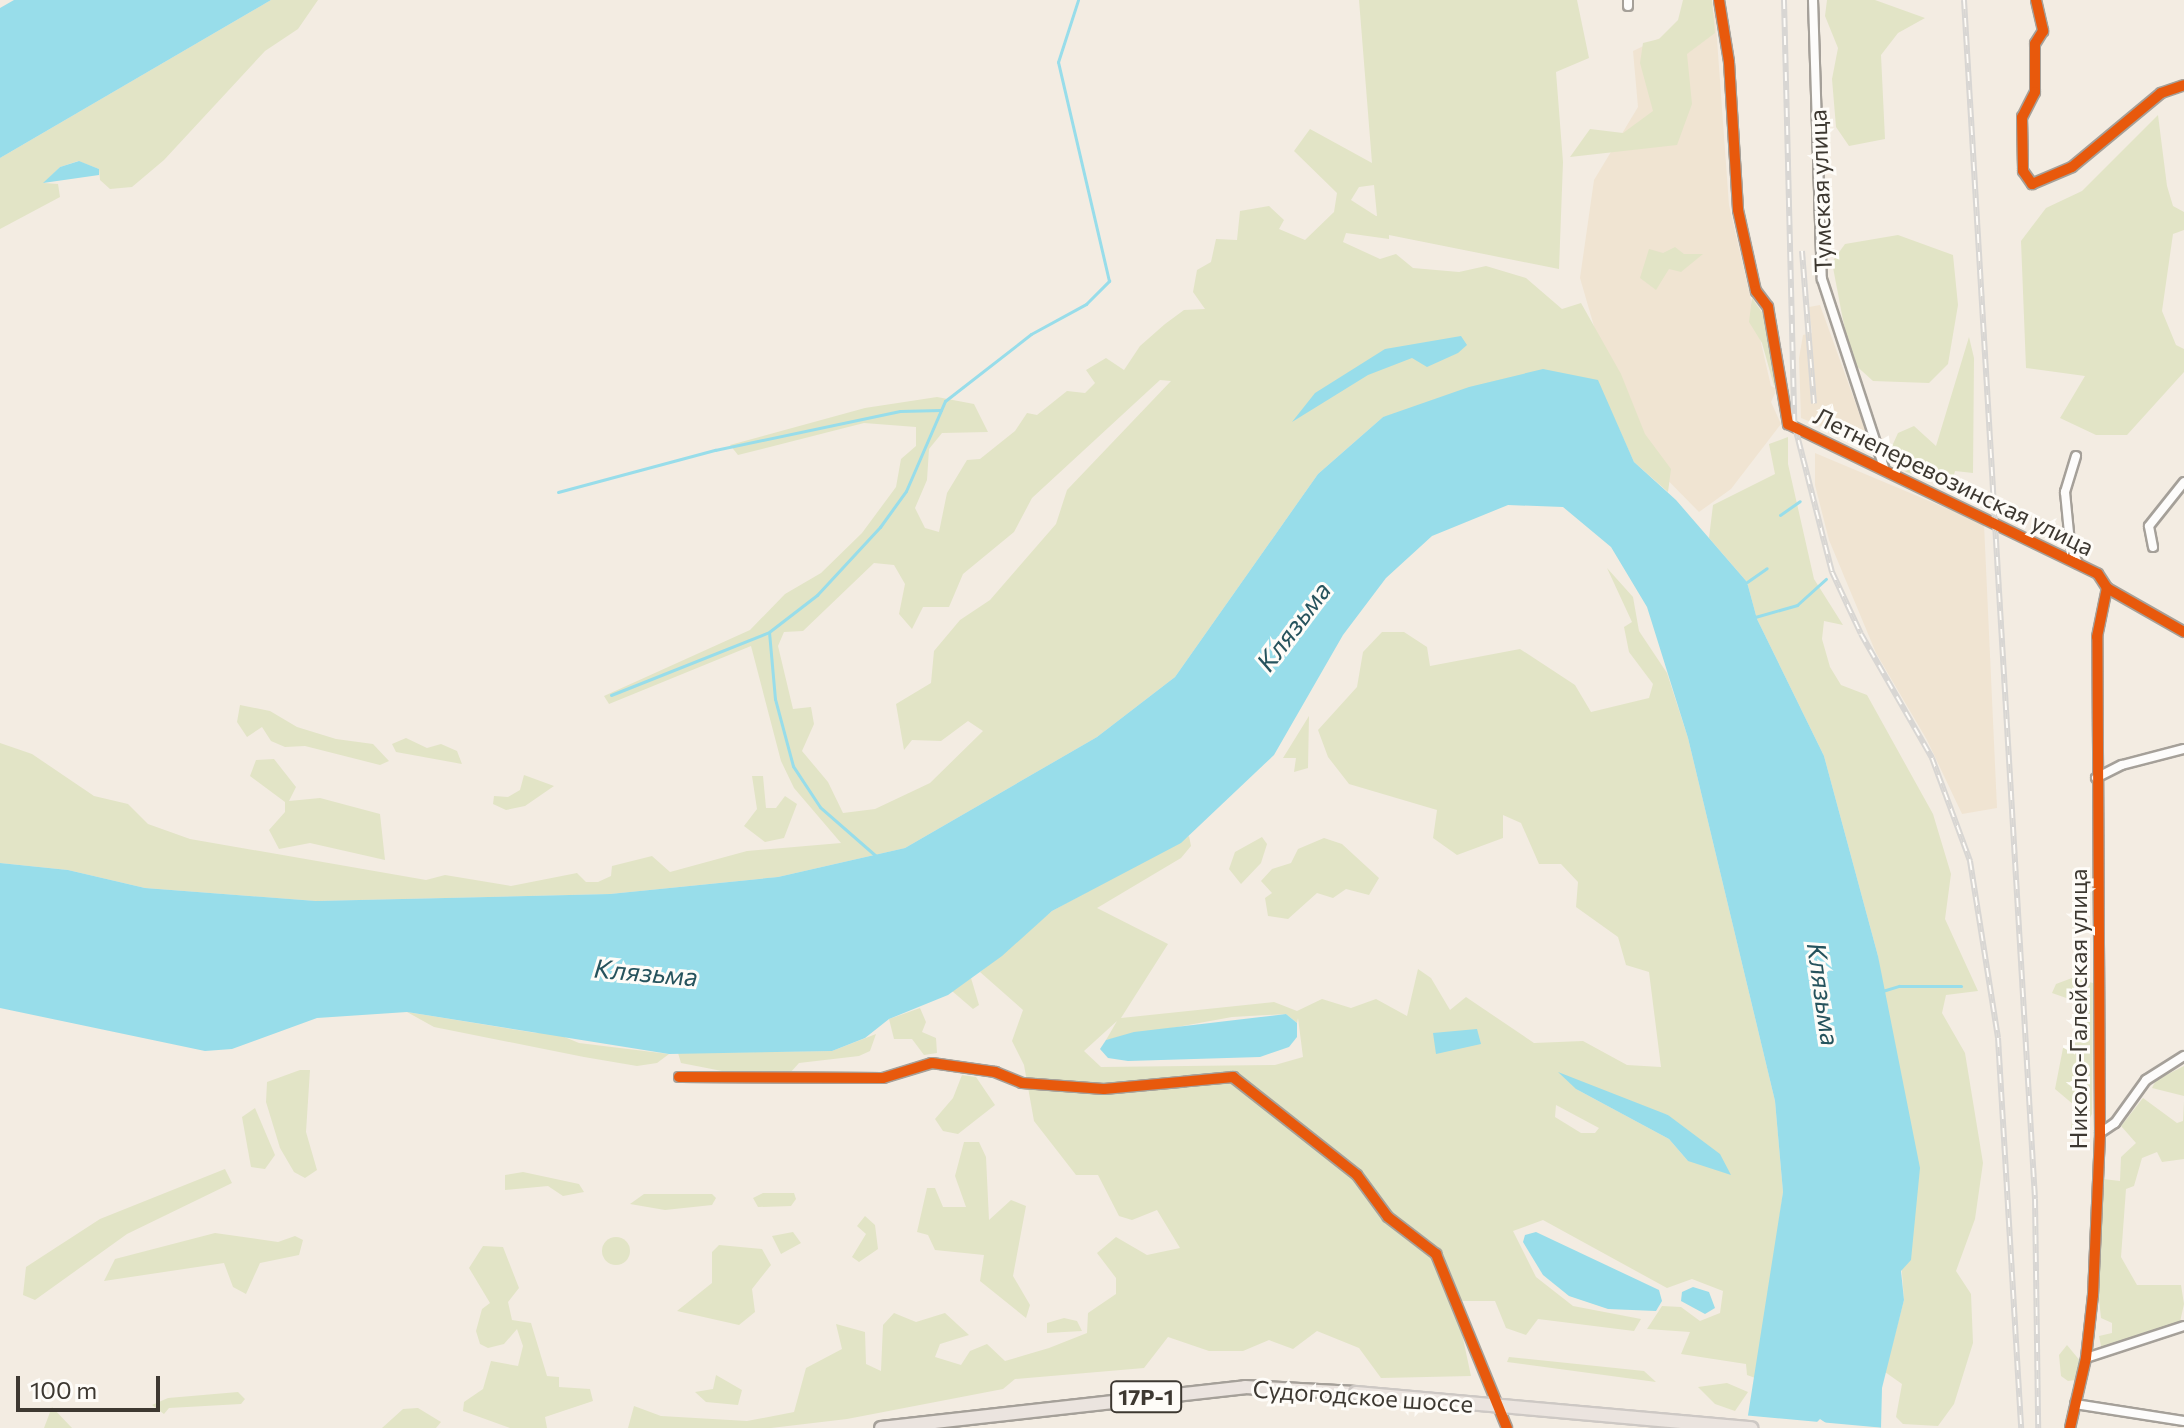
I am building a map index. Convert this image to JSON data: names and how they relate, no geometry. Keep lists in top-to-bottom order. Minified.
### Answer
{"streets":{"main road":["Судогодское шоссе","17Р-1"],"street":["Тумская улица","Летнеперевозинская улица","Николо-Галейская улица"]},"crossings":[["Тумская улица","Летнеперевозинская улица"],["Летнеперевозинская улица","Николо-Галейская улица"]],"water":["Клязьма"],"scale_bar":"100 m"}
